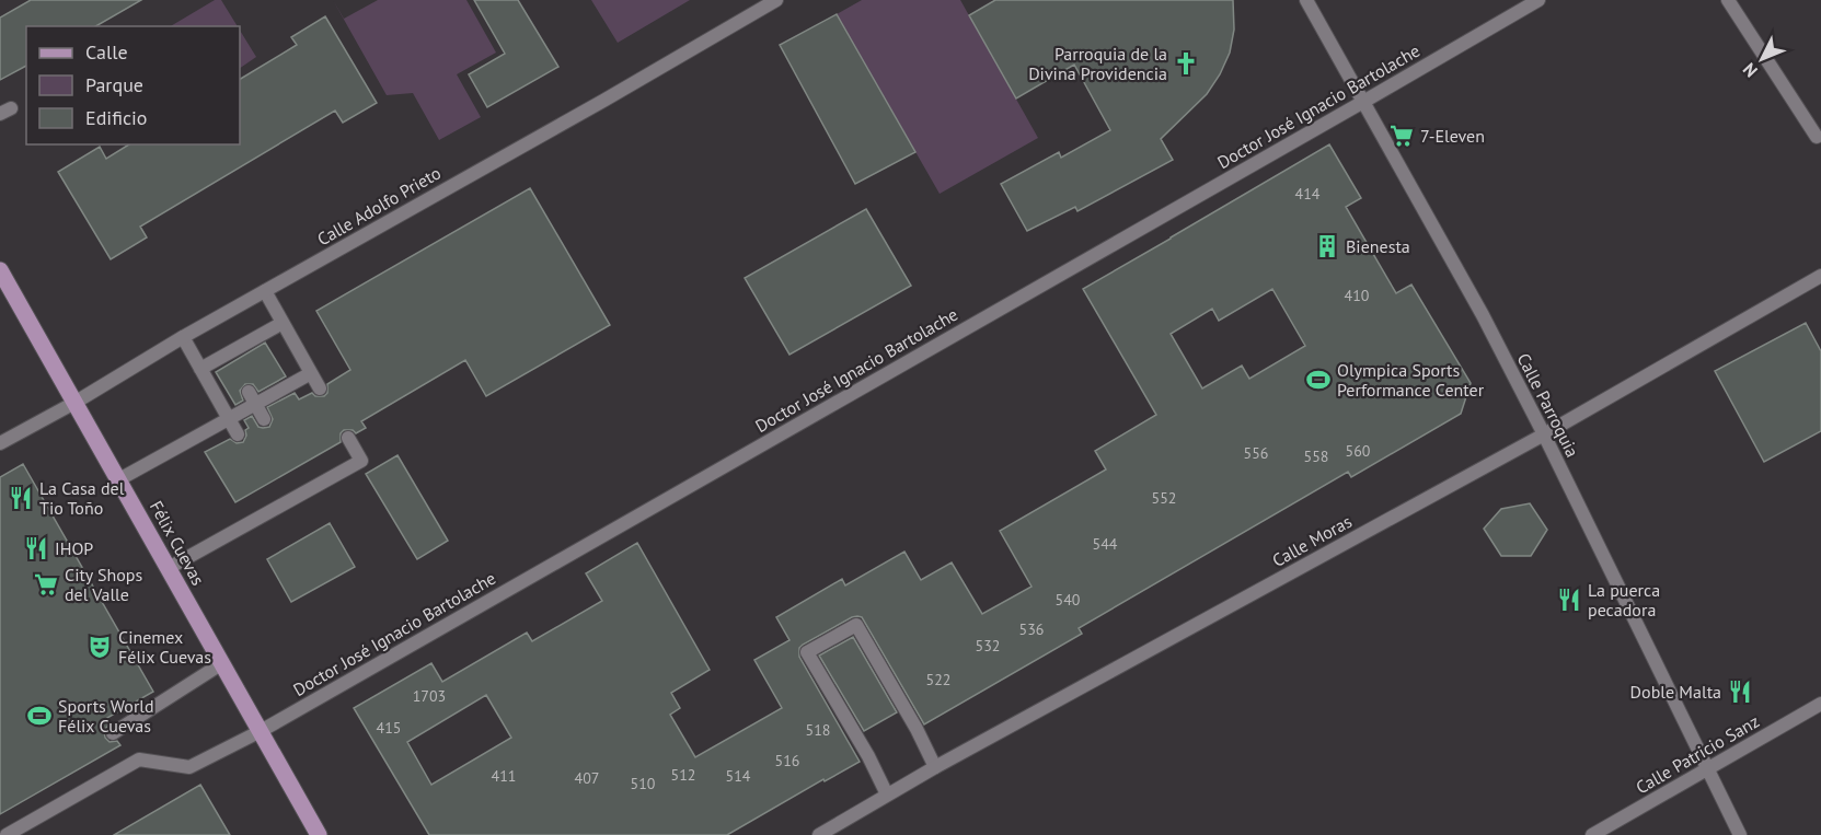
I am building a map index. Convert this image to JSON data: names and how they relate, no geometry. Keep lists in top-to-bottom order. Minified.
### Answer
{"streets":{"main road":["Félix Cuevas"],"street":["Doctor José Ignacio Bartolache","Calle Adolfo Prieto","Calle Parroquia","Calle Moras","Calle Patricio Sanz"]},"crossings":[["Doctor José Ignacio Bartolache","Calle Parroquia"],["Doctor José Ignacio Bartolache","Félix Cuevas"],["Calle Adolfo Prieto","Félix Cuevas"],["Calle Parroquia","Calle Moras"],["Calle Parroquia","Calle Patricio Sanz"]],"places":{"church":["Parroquia de la Divina Providencia"],"supermarket":["7-Eleven","City Shops del Valle"],"building":["Bienesta"],"sports":["Olympica Sports Performance Center","Sports World Félix Cuevas"],"restaurant":["La Casa del Tio Toño","IHOP","La puerca pecadora","Doble Malta"],"theatre":["Cinemex Félix Cuevas"]},"house_numbers":["414","410","560","556","558","552","544","540","536","532","522","1703","415","518","516","512","411","514","407","510"],"legend":["Calle","Parque","Edificio"],"north":"bottom left"}
